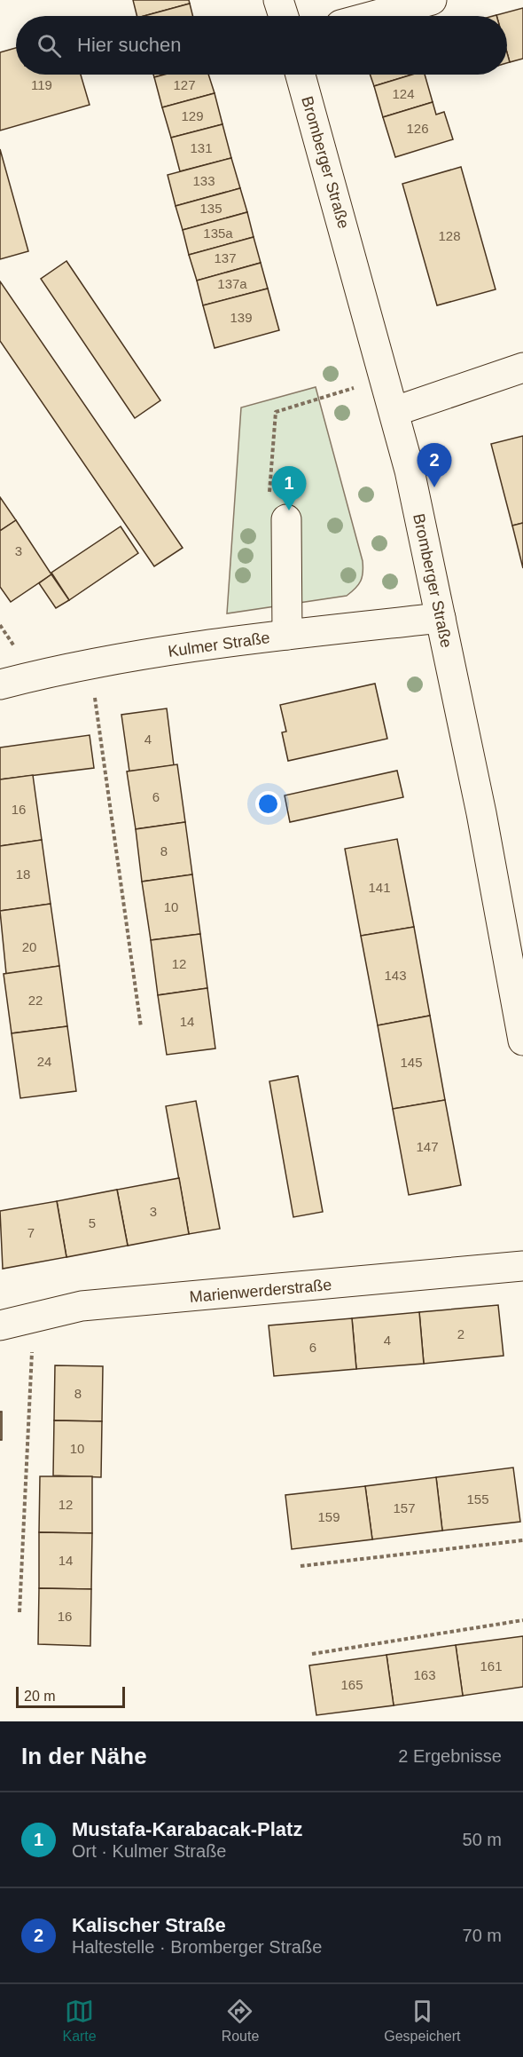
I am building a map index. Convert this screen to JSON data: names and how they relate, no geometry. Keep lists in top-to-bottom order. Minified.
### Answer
{"streets":{"street":["Bromberger Straße","Kulmer Straße","Marienwerderstraße"]},"crossings":[["Bromberger Straße","Kulmer Straße"]],"house_numbers":["119","127","124","129","126","131","133","135","135a","128","137","137a","139","3","4","6","16","8","18","141","10","20","12","143","22","14","24","145","147","3","5","7","2","4","6","8","10","155","12","157","159","14","16","161","163","165"],"scale_bar":"20 m","page":{"search":"Hier suchen","pins":["2","1"],"scale":"20 m","heading":["In der Nähe","2 Ergebnisse"],"list":[{"mark":"1","name":"Mustafa-Karabacak-Platz","note":"Ort · Kulmer Straße","value":"50 m"},{"mark":"2","name":"Kalischer Straße","note":"Haltestelle · Bromberger Straße","value":"70 m"}],"nav":["Karte","Route","Gespeichert"]}}
